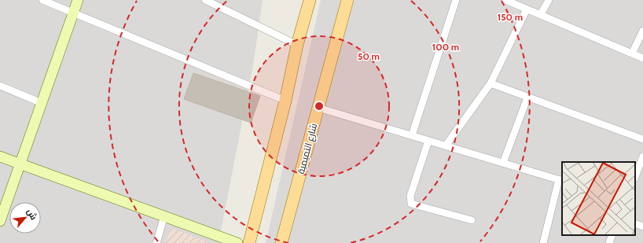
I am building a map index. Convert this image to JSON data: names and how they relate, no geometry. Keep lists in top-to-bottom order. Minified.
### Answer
{"streets":{"main road":["شارع التميمية"]},"north":"top right","rings":["150 m","100 m","50 m"]}
